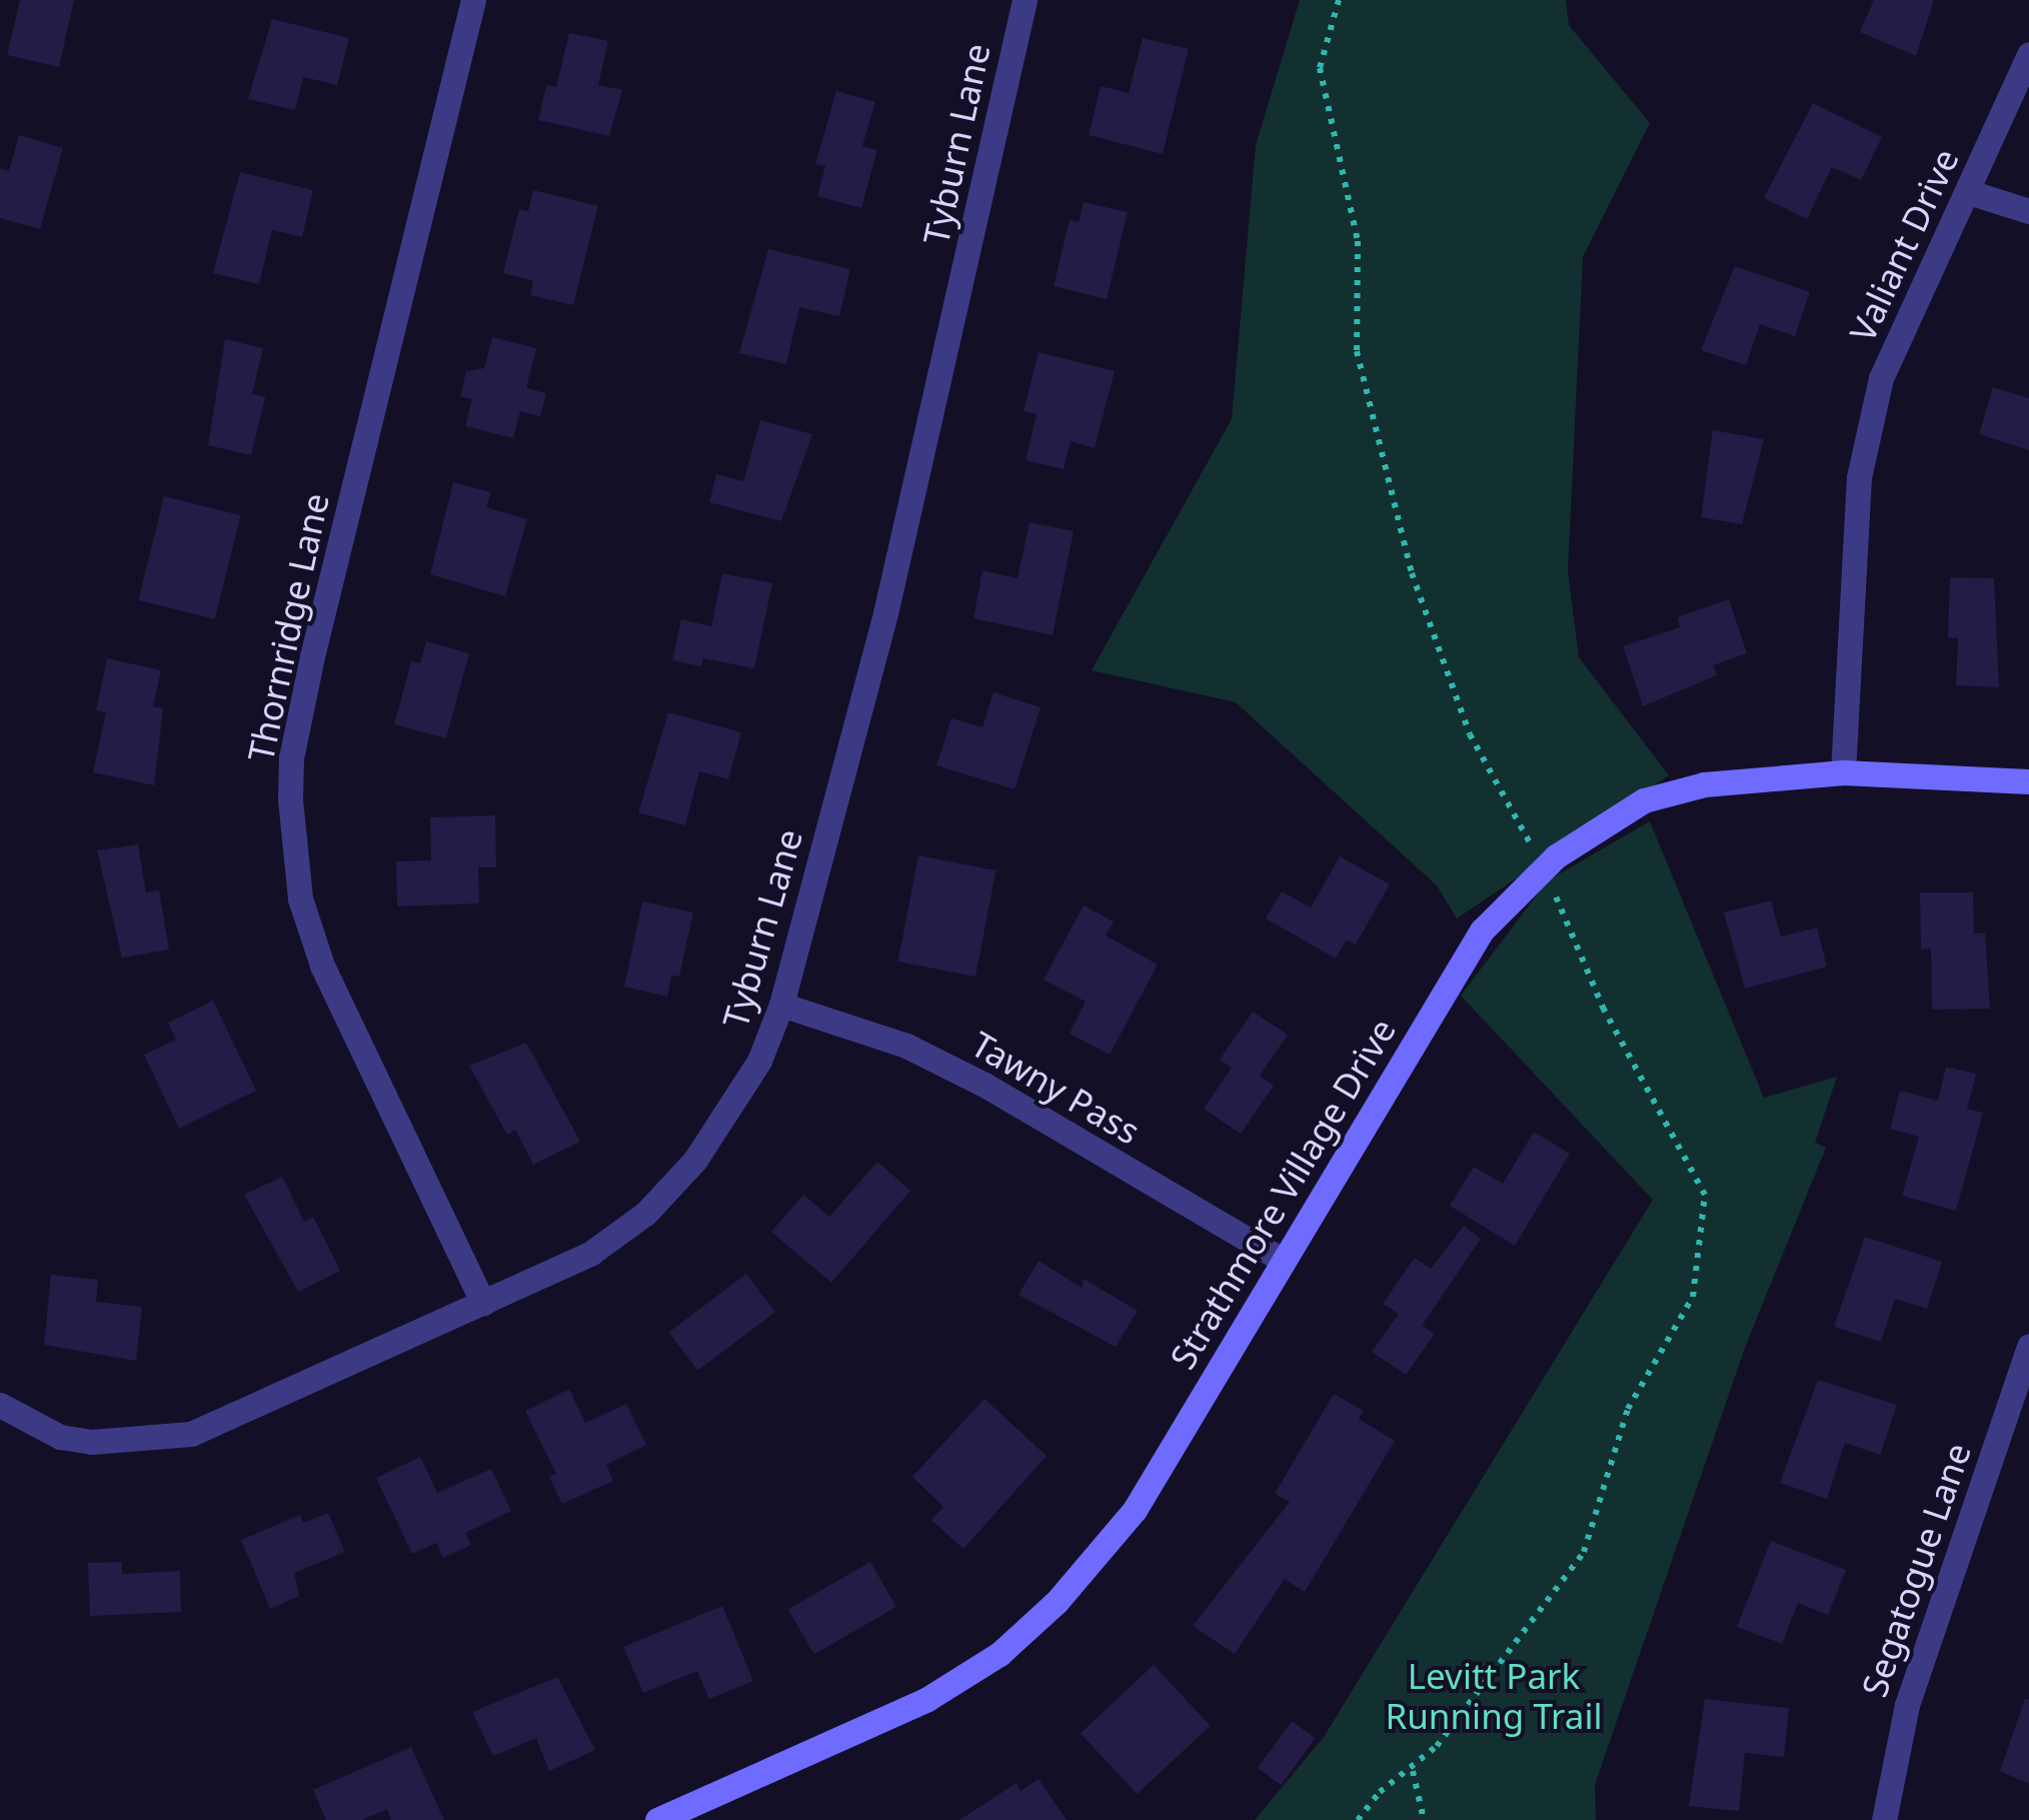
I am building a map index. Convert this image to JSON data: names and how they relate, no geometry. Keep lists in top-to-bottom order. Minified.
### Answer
{"streets":{"street":["Tyburn Lane","Valiant Drive","Thornridge Lane","Tawny Pass","Strathmore Village Drive","Segatogue Lane"]},"crossings":[["Tyburn Lane","Thornridge Lane"],["Tyburn Lane","Tawny Pass"],["Valiant Drive","Strathmore Village Drive"],["Tawny Pass","Strathmore Village Drive"]],"parks":["Levitt Park Running Trail"]}
